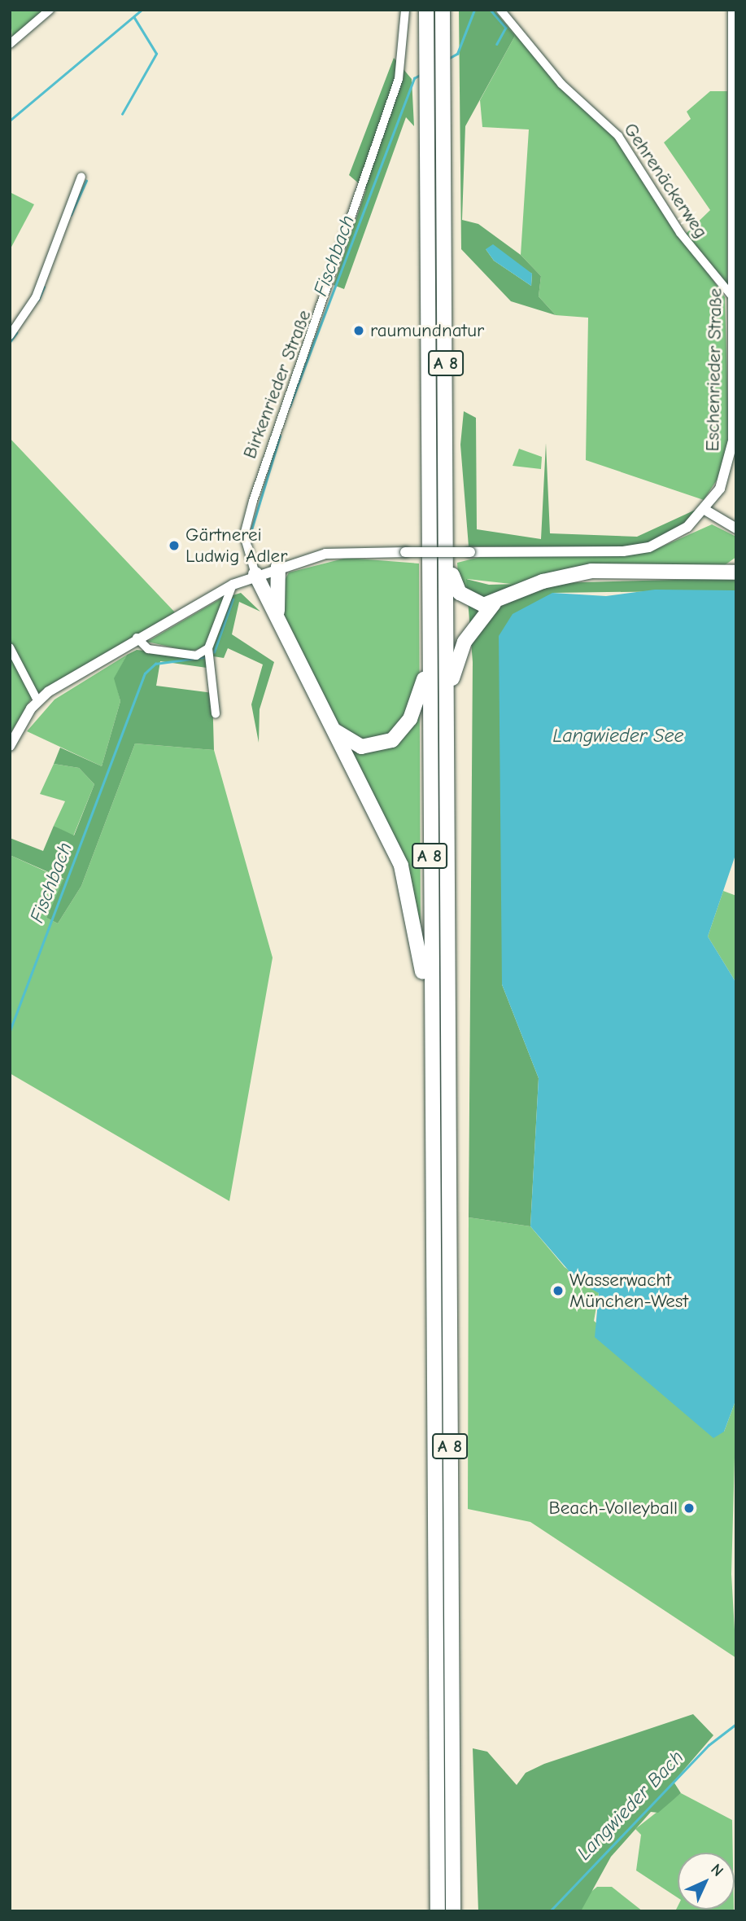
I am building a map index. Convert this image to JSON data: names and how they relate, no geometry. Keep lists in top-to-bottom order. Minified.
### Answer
{"streets":{"highway":["A 8"],"street":["Gehrenäckerweg","Eschenrieder Straße","Birkenrieder Straße"]},"crossings":[["Gehrenäckerweg","Eschenrieder Straße"]],"water":["Fischbach","Langwieder See","Langwieder Bach"],"places":["raumundnatur","Gärtnerei Ludwig Adler","Wasserwacht München-West","Beach-Volleyball"],"north":"top right"}
